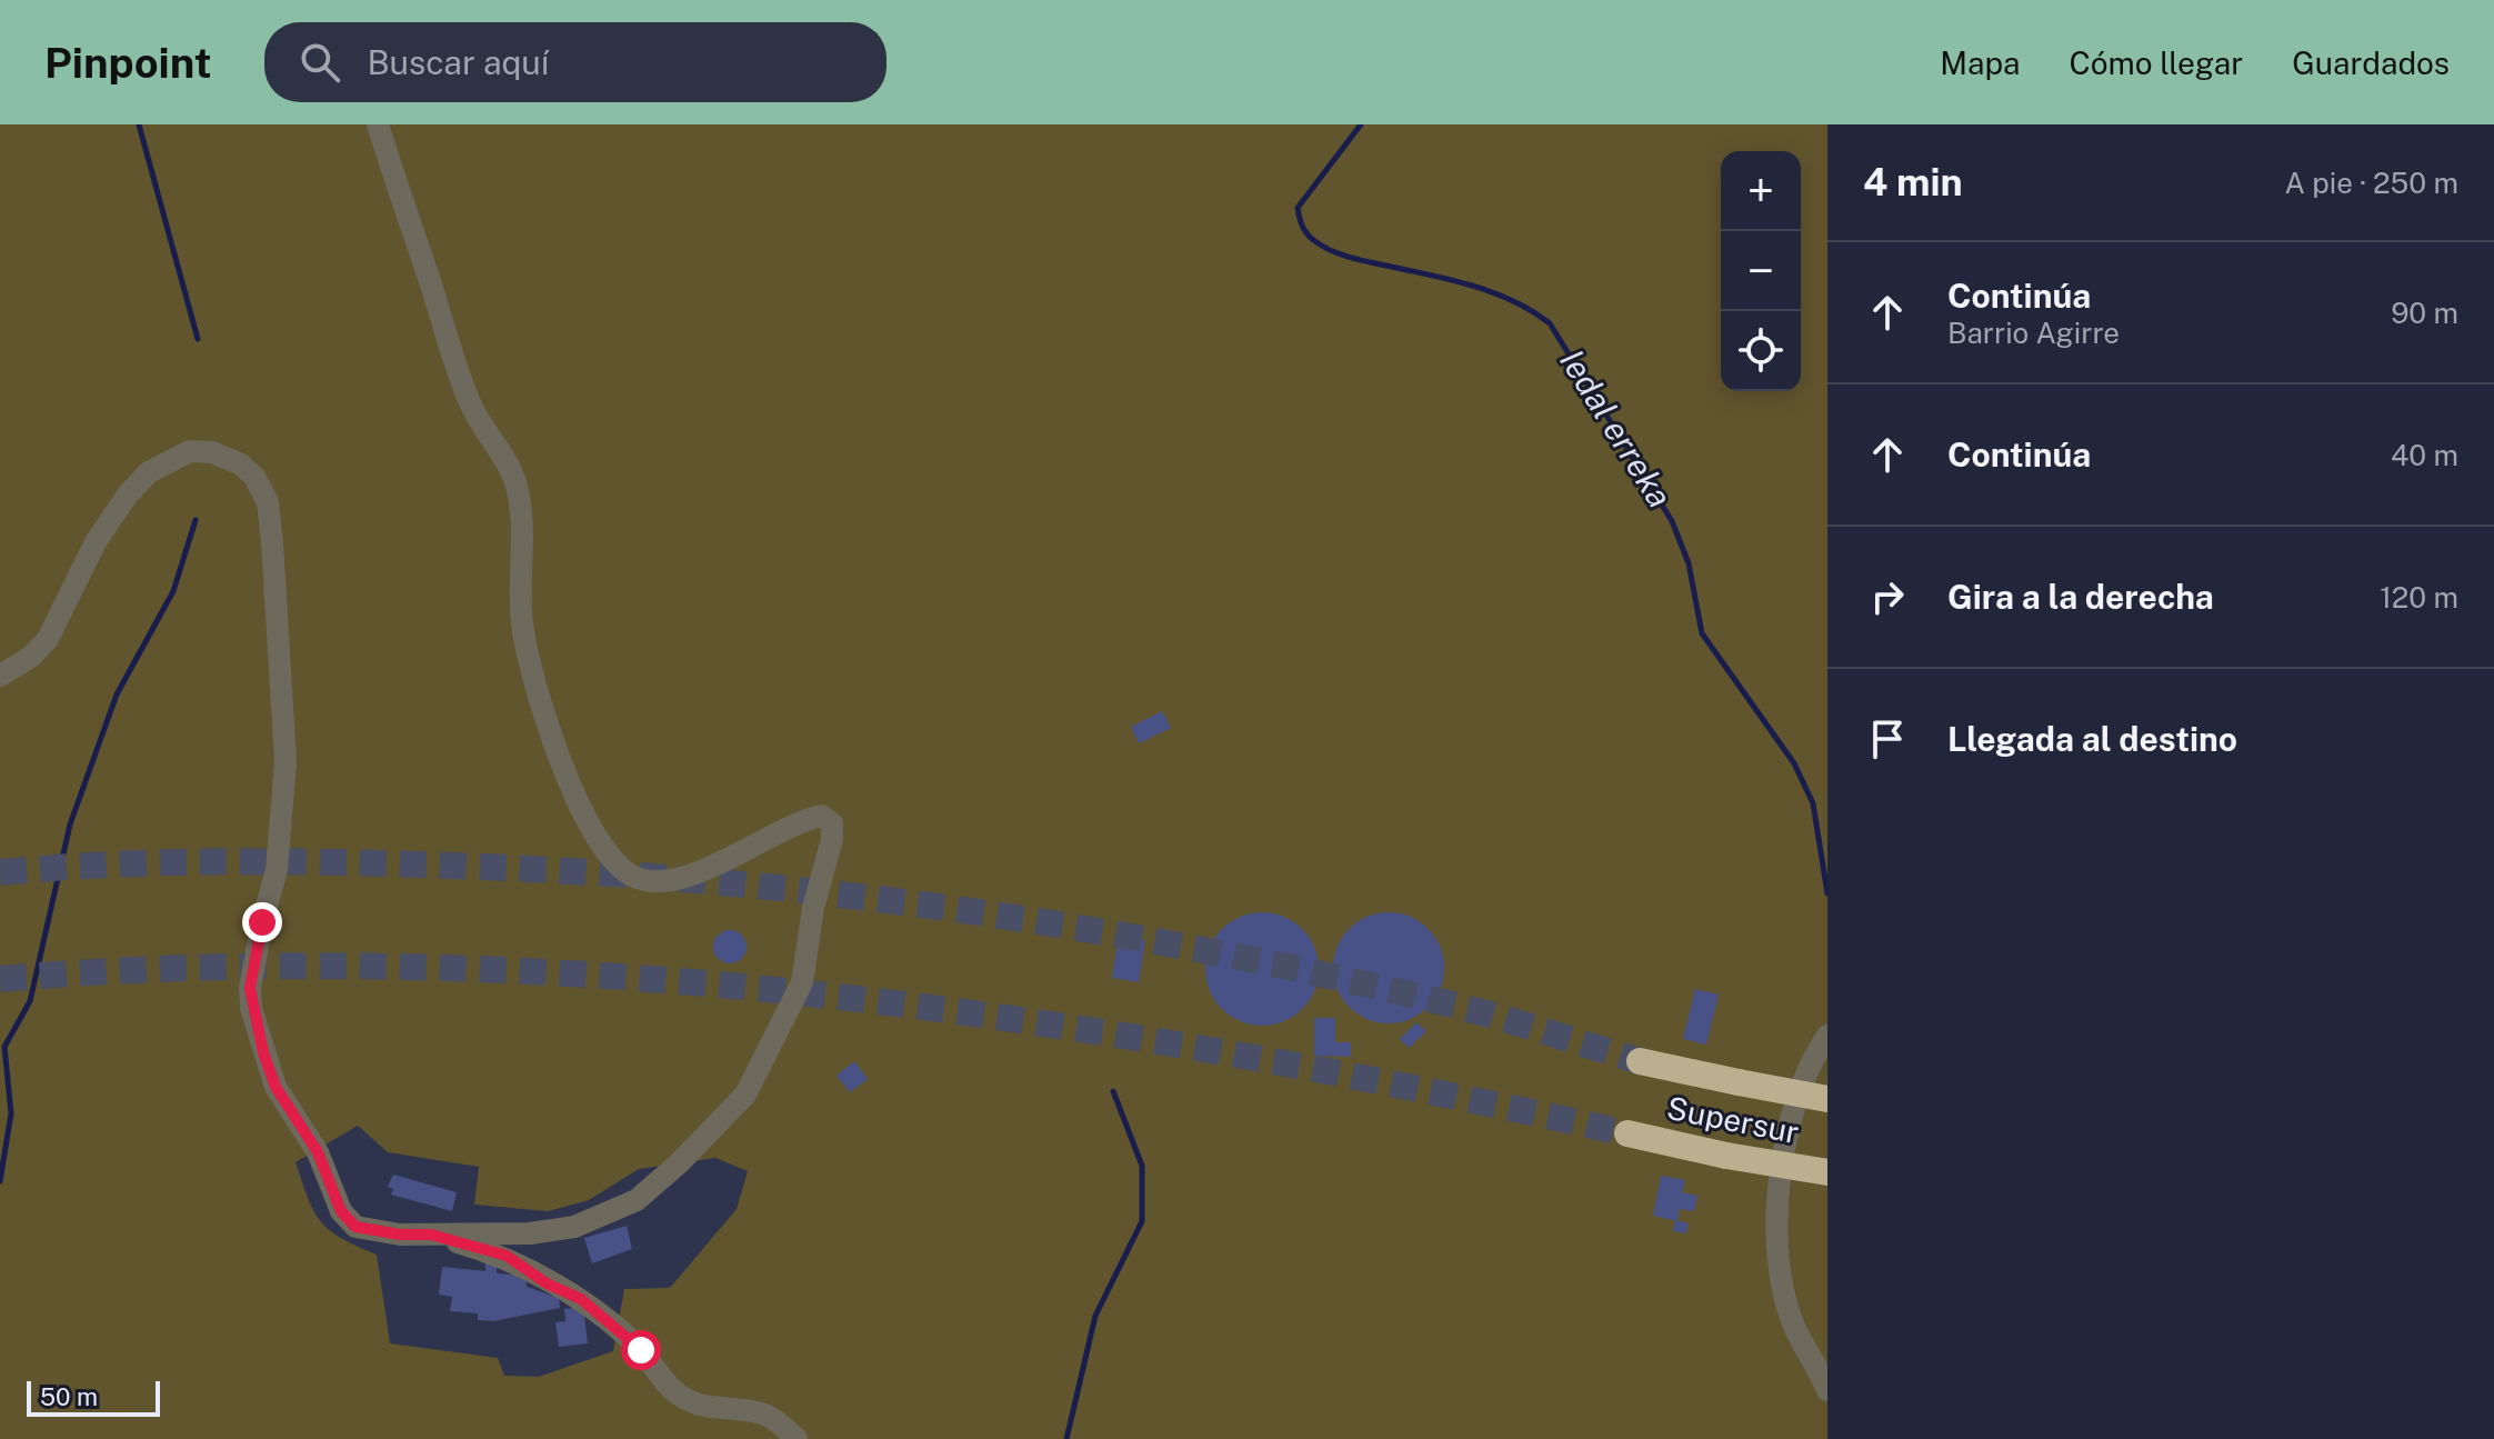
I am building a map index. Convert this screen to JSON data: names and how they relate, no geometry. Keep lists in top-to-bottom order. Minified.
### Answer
{"streets":{"highway":["Supersur"]},"water":["Iedal erreka"],"scale_bar":"50 m","page":{"header":"Pinpoint","search":"Buscar aquí","nav":["Mapa","Cómo llegar","Guardados"],"heading":["4 min","A pie · 250 m"],"map_buttons":["+","−"],"list":[["Continúa","Barrio Agirre","90 m"],["Continúa","40 m"],["Gira a la derecha","120 m"],"Llegada al destino"],"scale":"50 m"}}
